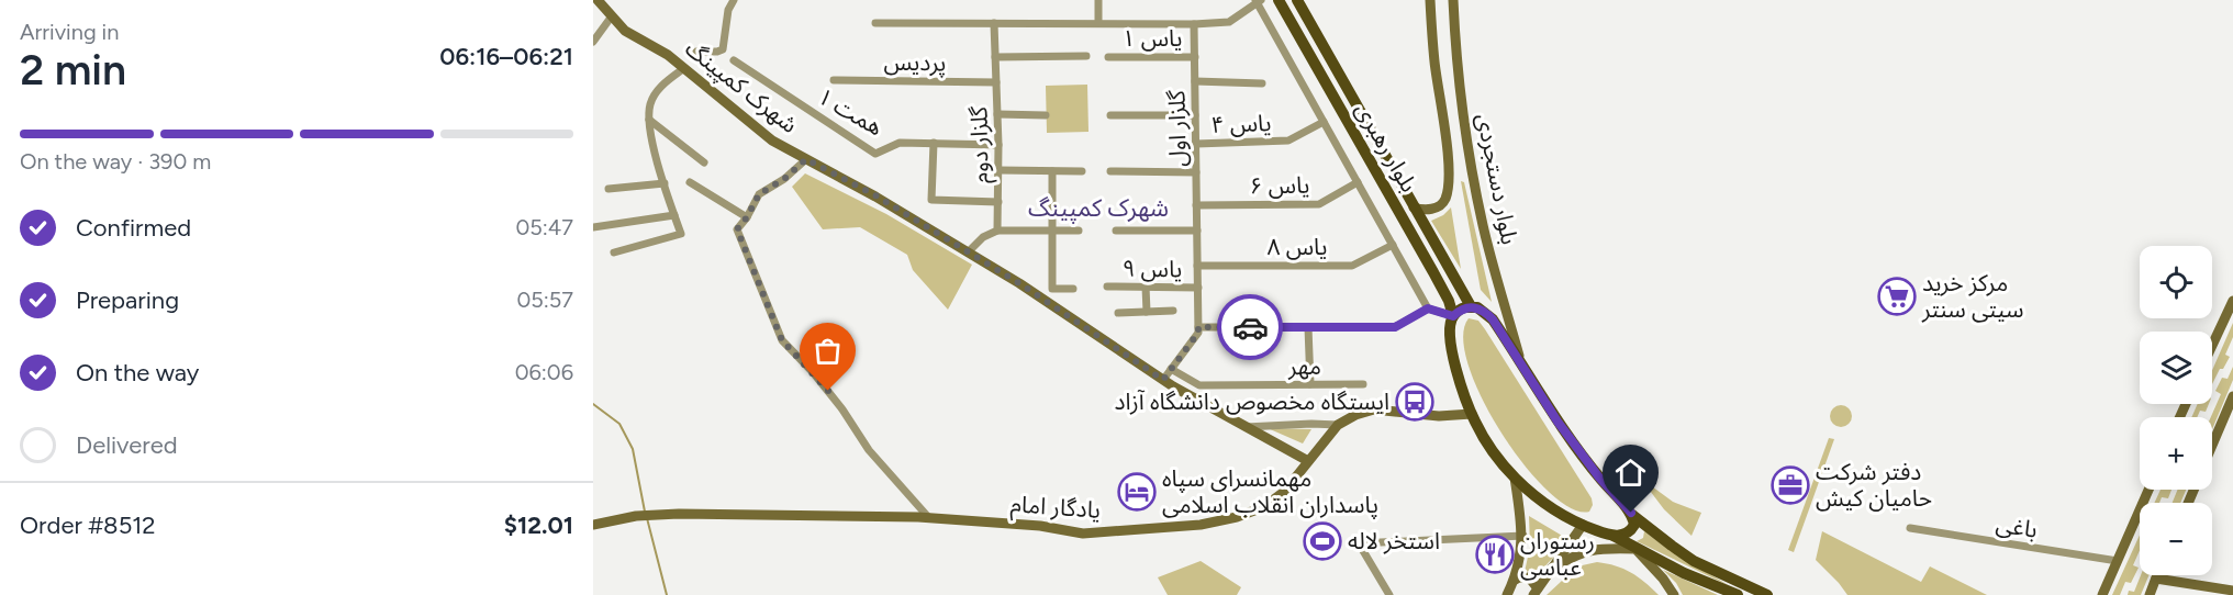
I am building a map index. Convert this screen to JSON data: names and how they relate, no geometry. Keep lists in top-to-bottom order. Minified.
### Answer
{"streets":{"main road":["شهرک کمپینگ","بلوار رهبری","بلوار دستجردی","یادگار امام"],"street":["یاس ۱","پردیس","همت ۱","یاس ۴","گلزار اول","گلزار دوم","یاس ۶","یاس ۸","یاس ۹","مهر","باغی"]},"crossings":[["یاس ۱","گلزار اول"],["پردیس","گلزار دوم"],["شهرک کمپینگ","یادگار امام"],["همت ۱","گلزار دوم"],["یاس ۴","گلزار اول"],["گلزار اول","یاس ۶"],["گلزار اول","یاس ۸"],["گلزار اول","یاس ۹"],["بلوار رهبری","بلوار دستجردی"]],"districts":["شهرک کمپینگ"],"places":{"supermarket":["مرکز خرید سیتی سنتر"],"bus stop":["ایستگاه مخصوص دانشگاه آزاد"],"office":["دفتر شرکت حامیان کیش"],"hotel":["مهمانسرای سپاه پاسداران انقلاب اسلامی"],"sports":["استخر لاله"],"restaurant":["رستوران عباسی"]},"page":{"heading":["2 min","Arriving in","06:16–06:21"],"panel":["Order #8512","$12.01"],"bar":"On the way · 390 m","list":[["Confirmed","05:47"],["Preparing","05:57"],["On the way","06:06"],"Delivered"],"map_buttons":["+","−"]}}
